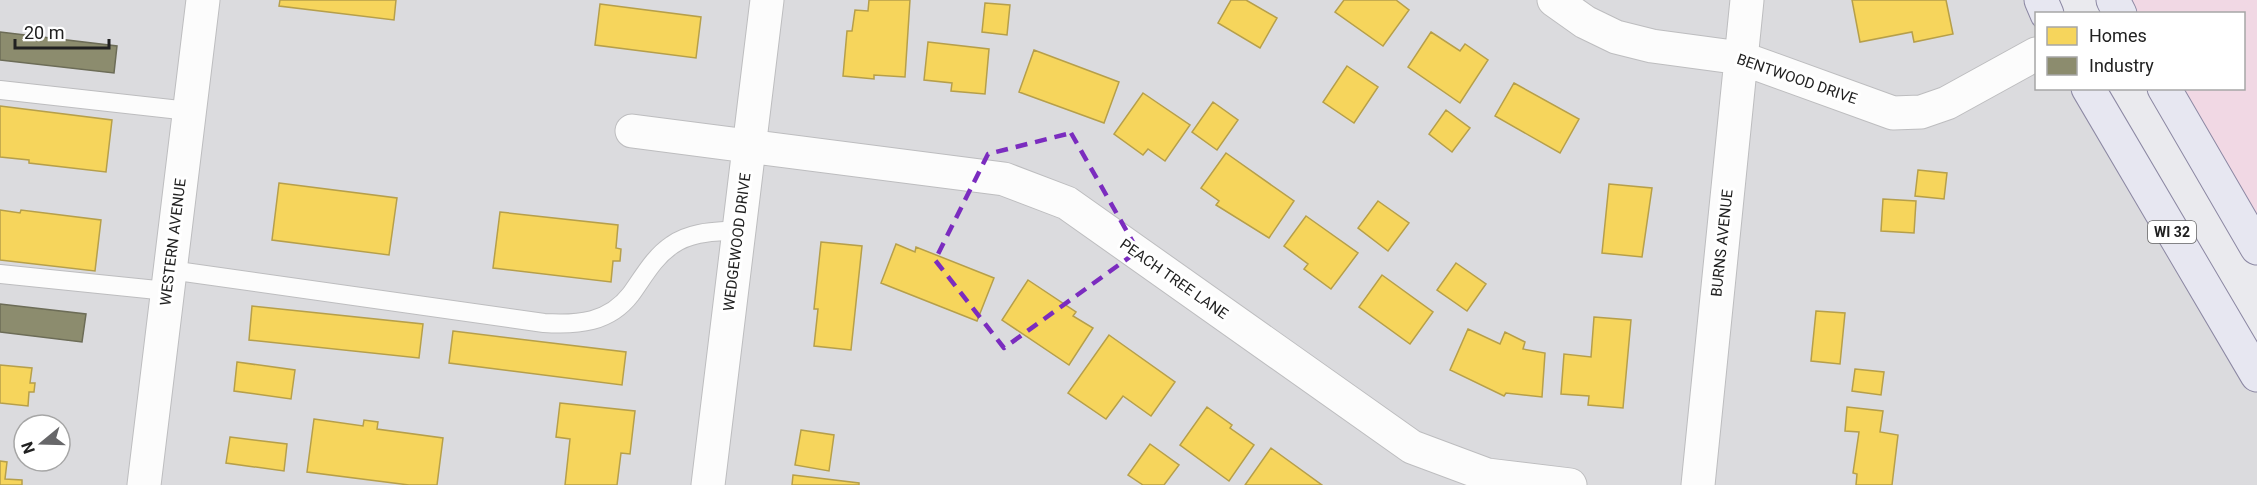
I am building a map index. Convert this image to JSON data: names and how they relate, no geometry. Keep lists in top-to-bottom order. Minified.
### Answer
{"streets":{"main road":["WI 32"],"street":["BENTWOOD DRIVE","WESTERN AVENUE","WEDGEWOOD DRIVE","BURNS AVENUE","PEACH TREE LANE"]},"crossings":[["BENTWOOD DRIVE","BURNS AVENUE"],["WEDGEWOOD DRIVE","PEACH TREE LANE"]],"legend":["Homes","Industry"],"scale_bar":"20 m","north":"left"}
